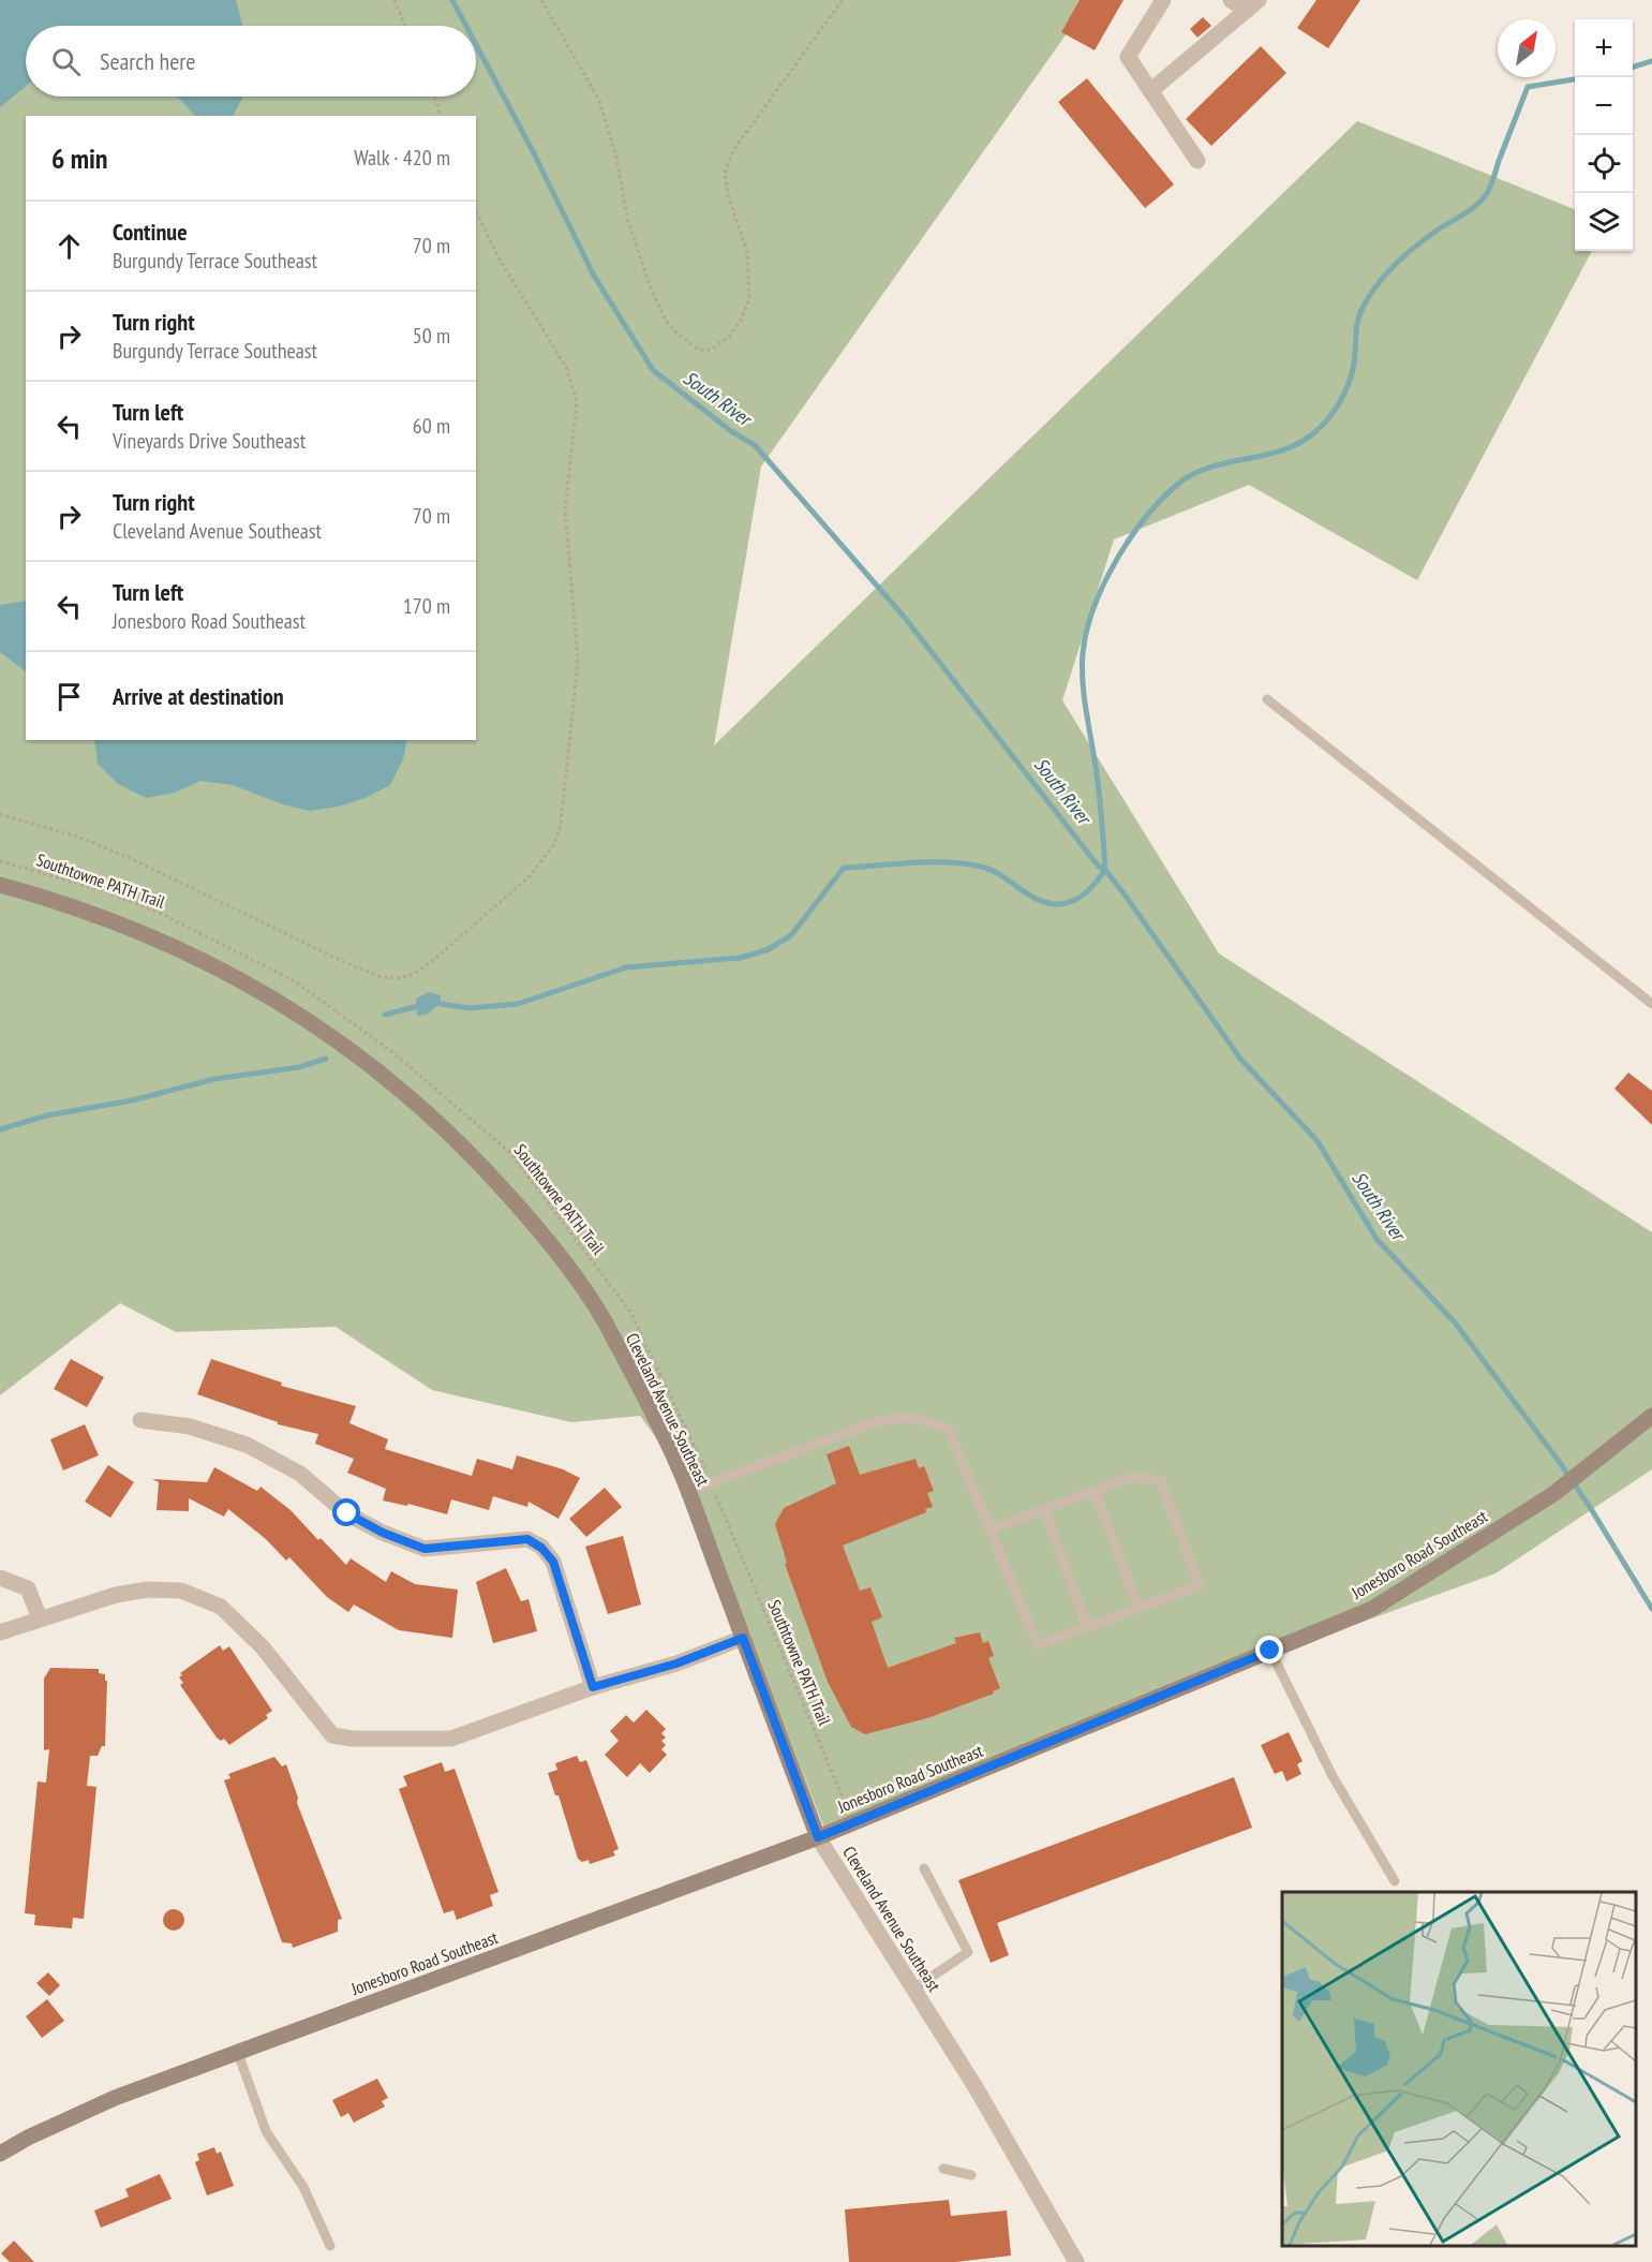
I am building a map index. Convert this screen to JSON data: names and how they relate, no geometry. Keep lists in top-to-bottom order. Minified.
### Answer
{"streets":{"main road":["Cleveland Avenue Southeast","Jonesboro Road Southeast"],"path":["Southtowne PATH Trail"]},"crossings":[["Cleveland Avenue Southeast","Jonesboro Road Southeast"]],"water":["South River"],"north":"top right","page":{"map_buttons":["+","−"],"search":"Search here","heading":["6 min","Walk · 420 m"],"list":[["Continue","Burgundy Terrace Southeast","70 m"],["Turn right","Burgundy Terrace Southeast","50 m"],["Turn left","Vineyards Drive Southeast","60 m"],["Turn right","Cleveland Avenue Southeast","70 m"],["Turn left","Jonesboro Road Southeast","170 m"],"Arrive at destination"]}}
